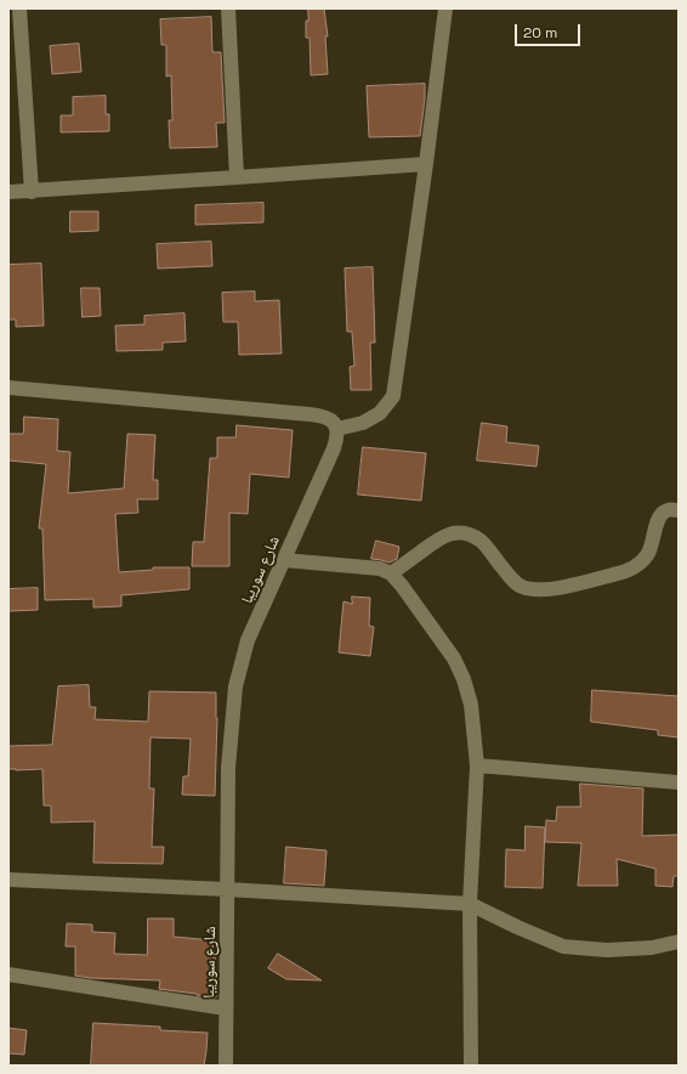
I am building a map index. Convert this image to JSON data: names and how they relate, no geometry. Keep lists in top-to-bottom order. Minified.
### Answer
{"streets":{"street":["شارع سوريبا"]},"scale_bar":"20 m"}
